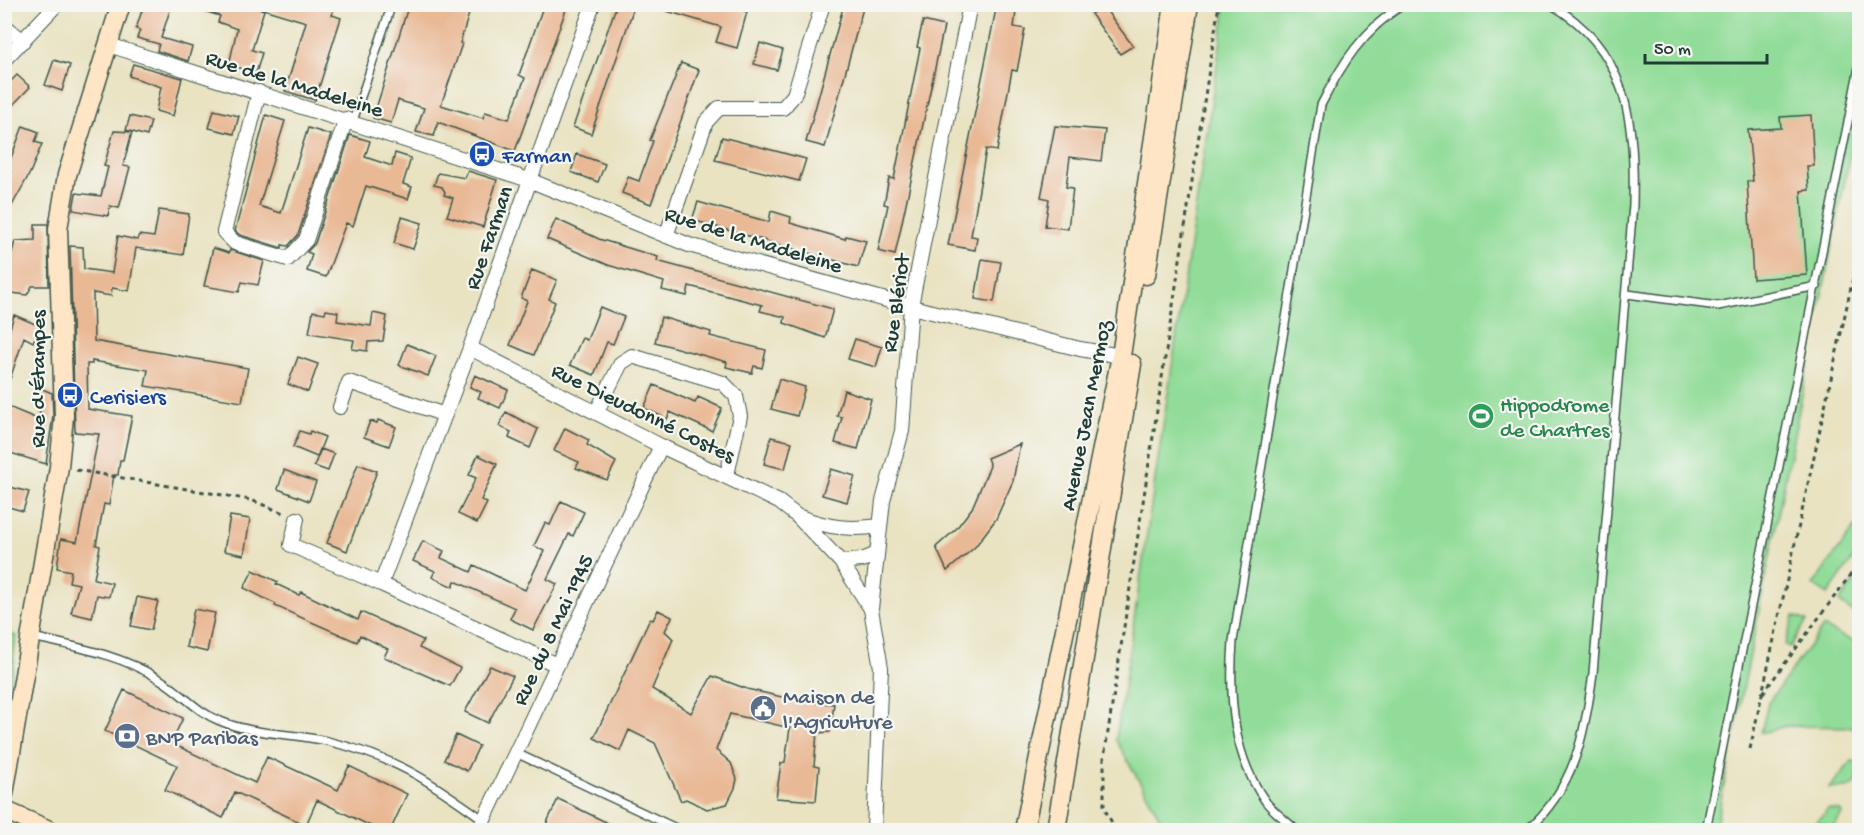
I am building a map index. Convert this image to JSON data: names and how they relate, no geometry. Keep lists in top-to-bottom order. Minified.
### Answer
{"streets":{"main road":["Rue d'Étampes","Avenue Jean Mermoz"],"street":["Rue de la Madeleine","Rue Farman","Rue Blériot","Rue Dieudonné Costes","Rue du 8 Mai 1945"]},"crossings":[["Rue de la Madeleine","Rue Farman"],["Rue de la Madeleine","Rue Blériot"],["Rue de la Madeleine","Rue d'Étampes"],["Rue de la Madeleine","Avenue Jean Mermoz"],["Rue Farman","Rue Dieudonné Costes"],["Rue Blériot","Rue Dieudonné Costes"],["Rue Dieudonné Costes","Rue du 8 Mai 1945"]],"places":{"bus stop":["Farman","Cerisiers"],"sports":["Hippodrome de Chartres"],"public building":["Maison de l'Agriculture"],"bank":["BNP Paribas"]},"scale_bar":"50 m"}
